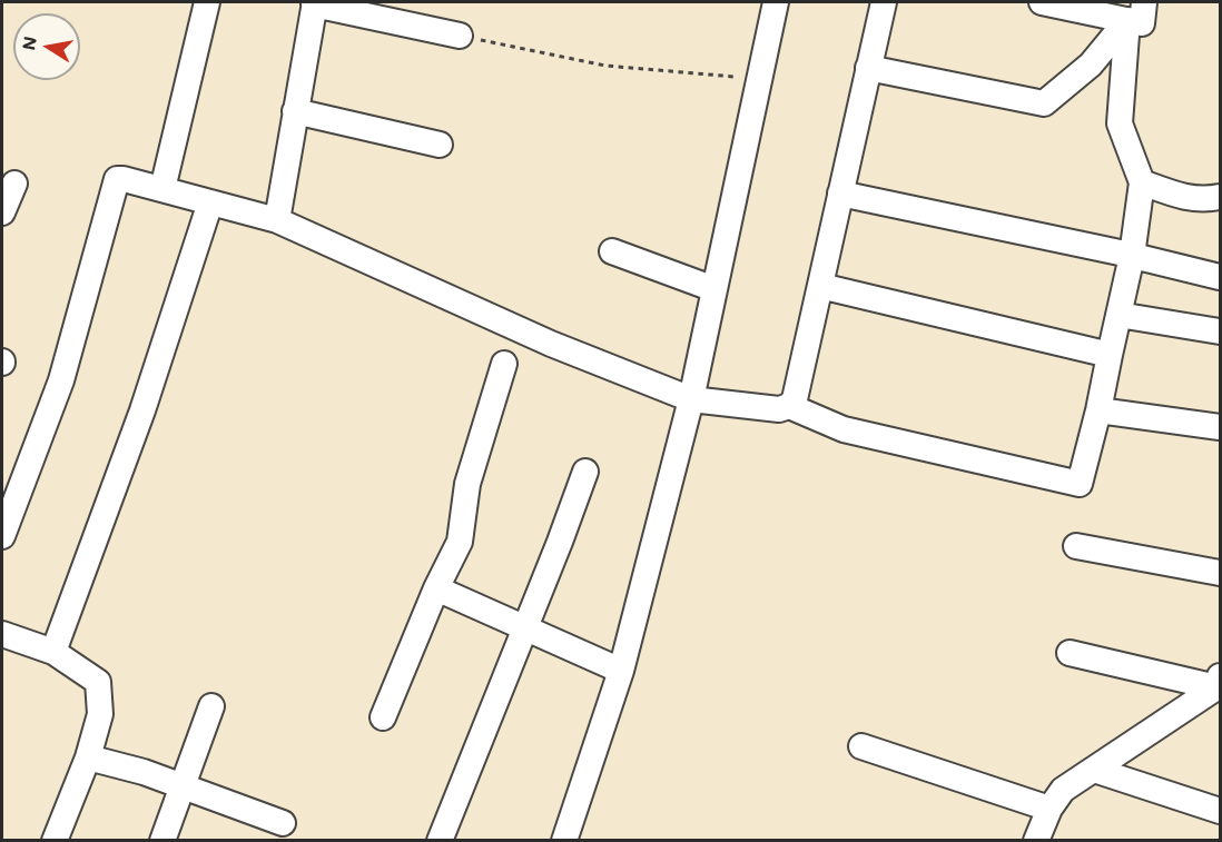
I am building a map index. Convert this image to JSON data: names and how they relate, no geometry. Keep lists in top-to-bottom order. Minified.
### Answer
{"north":"left"}
